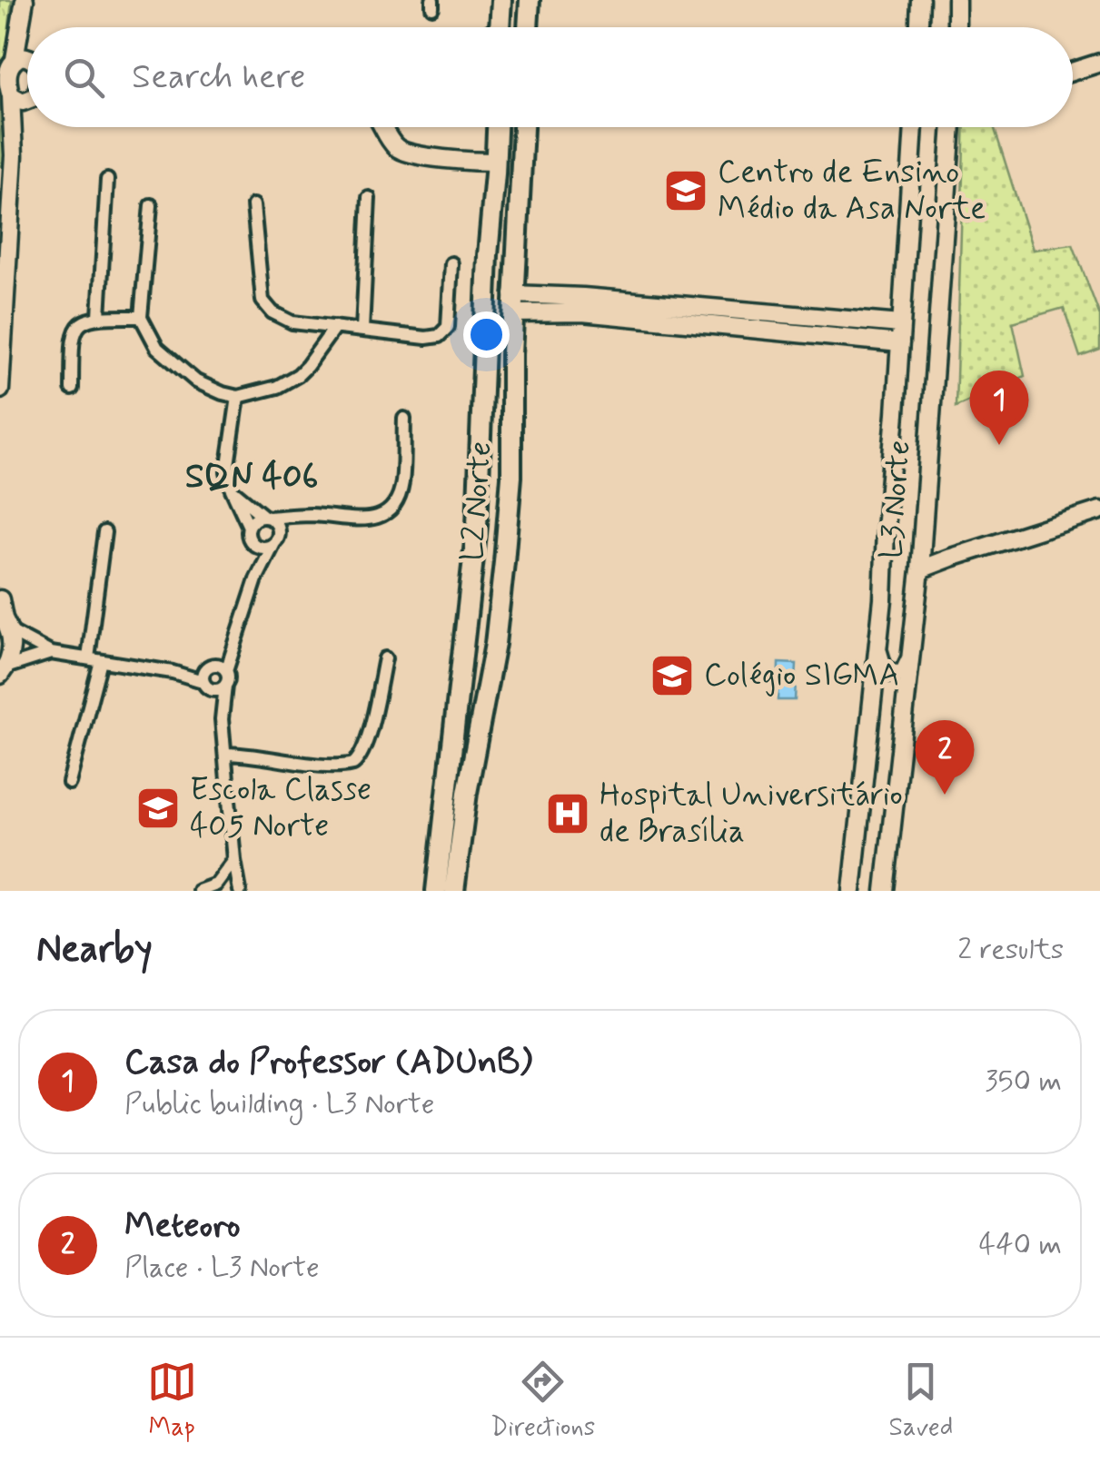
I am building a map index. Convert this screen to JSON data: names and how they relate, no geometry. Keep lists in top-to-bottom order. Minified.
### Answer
{"streets":{"main road":["L2 Norte"],"street":["L3 Norte"]},"districts":["SQN 406"],"places":{"school or university":["Centro de Ensino Médio da Asa Norte","Colégio SIGMA","Escola Classe 405 Norte"],"hospital":["Hospital Universitário de Brasília"]},"page":{"search":"Search here","pins":["1","2"],"heading":["Nearby","2 results"],"list":[{"mark":"1","name":"Casa do Professor (ADUnB)","note":"Public building · L3 Norte","value":"350 m"},{"mark":"2","name":"Meteoro","note":"Place · L3 Norte","value":"440 m"}],"nav":["Map","Directions","Saved"]}}
